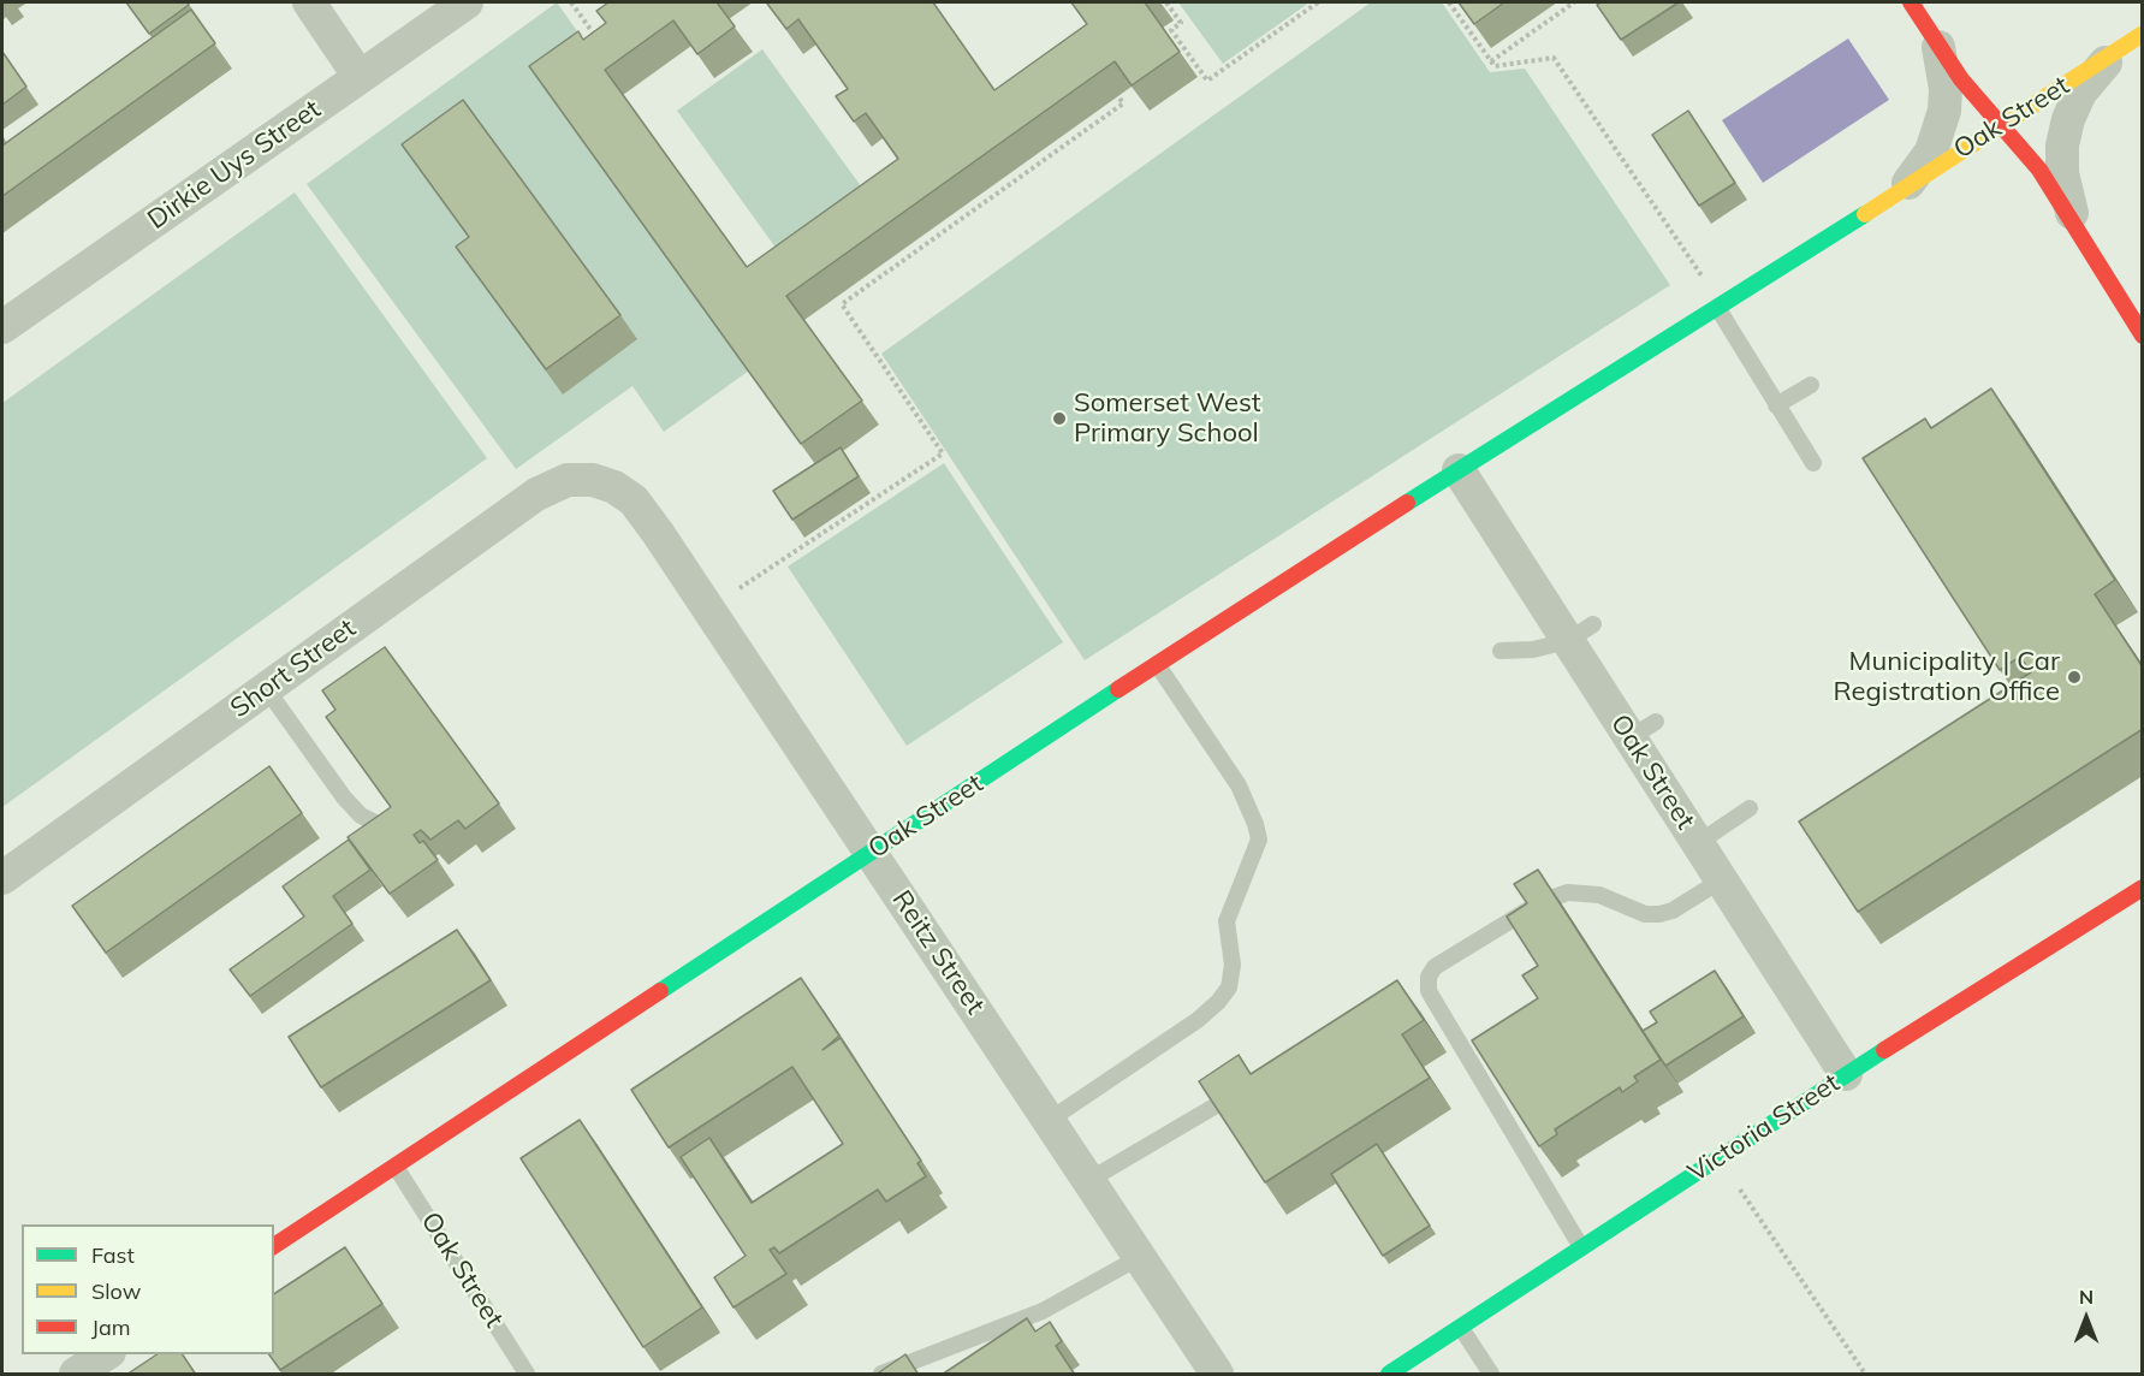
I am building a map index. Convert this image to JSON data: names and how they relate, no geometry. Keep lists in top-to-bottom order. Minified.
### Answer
{"streets":{"street":["Oak Street","Dirkie Uys Street","Short Street","Reitz Street","Victoria Street"]},"crossings":[["Oak Street","Reitz Street"],["Oak Street","Victoria Street"],["Short Street","Reitz Street"]],"places":["Somerset West Primary School","Municipality | Car Registration Office"],"legend":["Fast","Slow","Jam"],"north":"top"}
